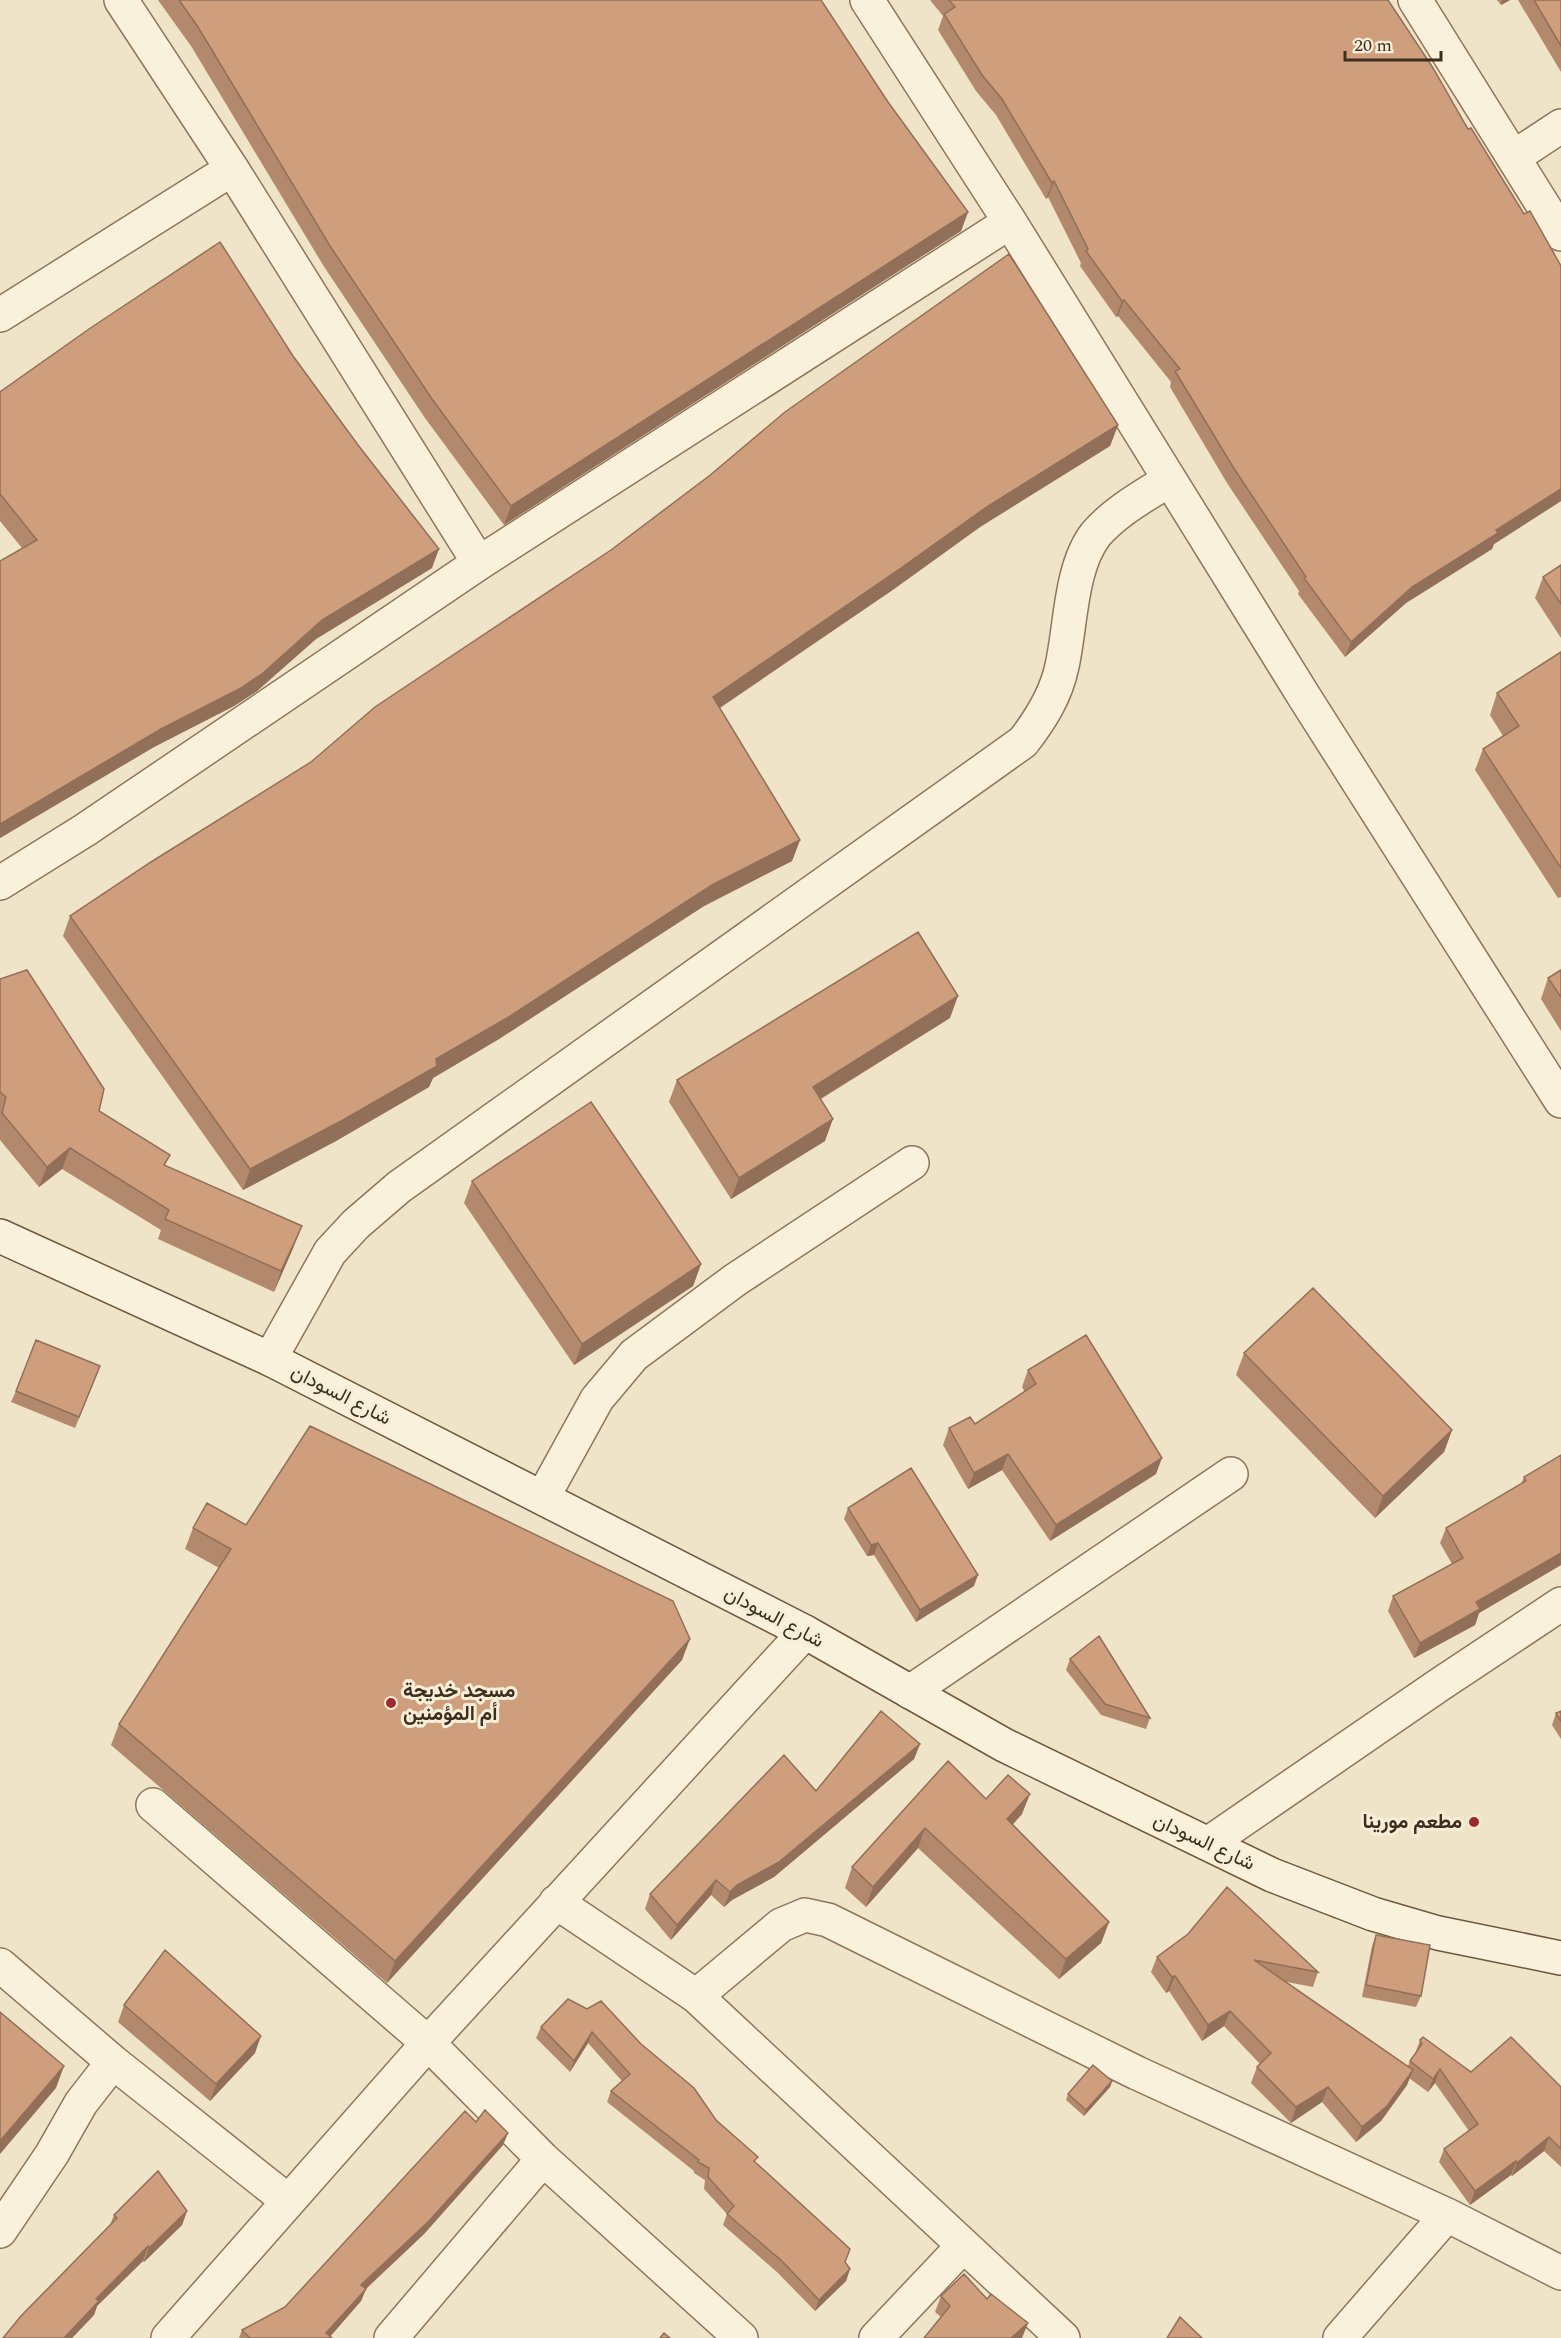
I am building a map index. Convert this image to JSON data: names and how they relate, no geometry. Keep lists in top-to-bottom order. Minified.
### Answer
{"streets":{"street":["شارع السودان"]},"places":["مسجد خديجة أم المؤمنين","مطعم مورينا"],"scale_bar":"20 m"}
